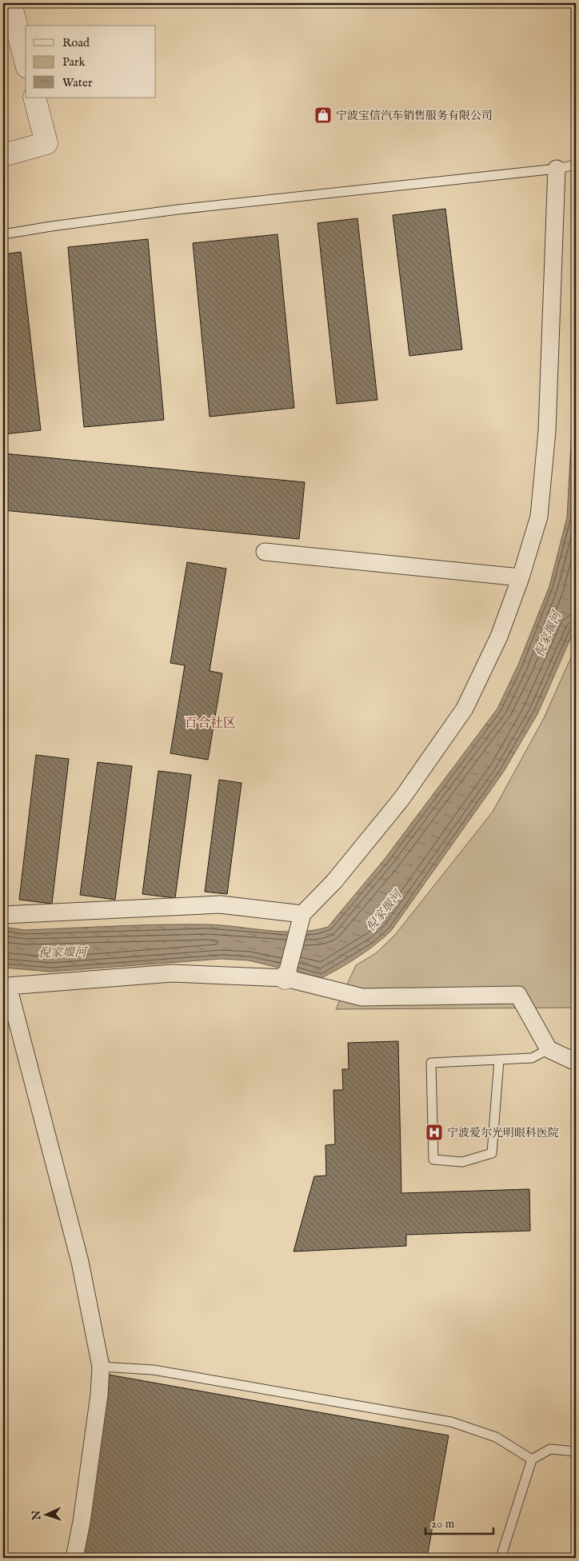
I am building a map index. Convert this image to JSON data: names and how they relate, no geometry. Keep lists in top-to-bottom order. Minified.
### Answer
{"districts":["百合社区"],"water":["倪家堰河"],"places":{"shop":["宁波宝信汽车销售服务有限公司"],"hospital":["宁波爱尔光明眼科医院"]},"legend":["Road","Park","Water"],"scale_bar":"20 m","north":"left"}
